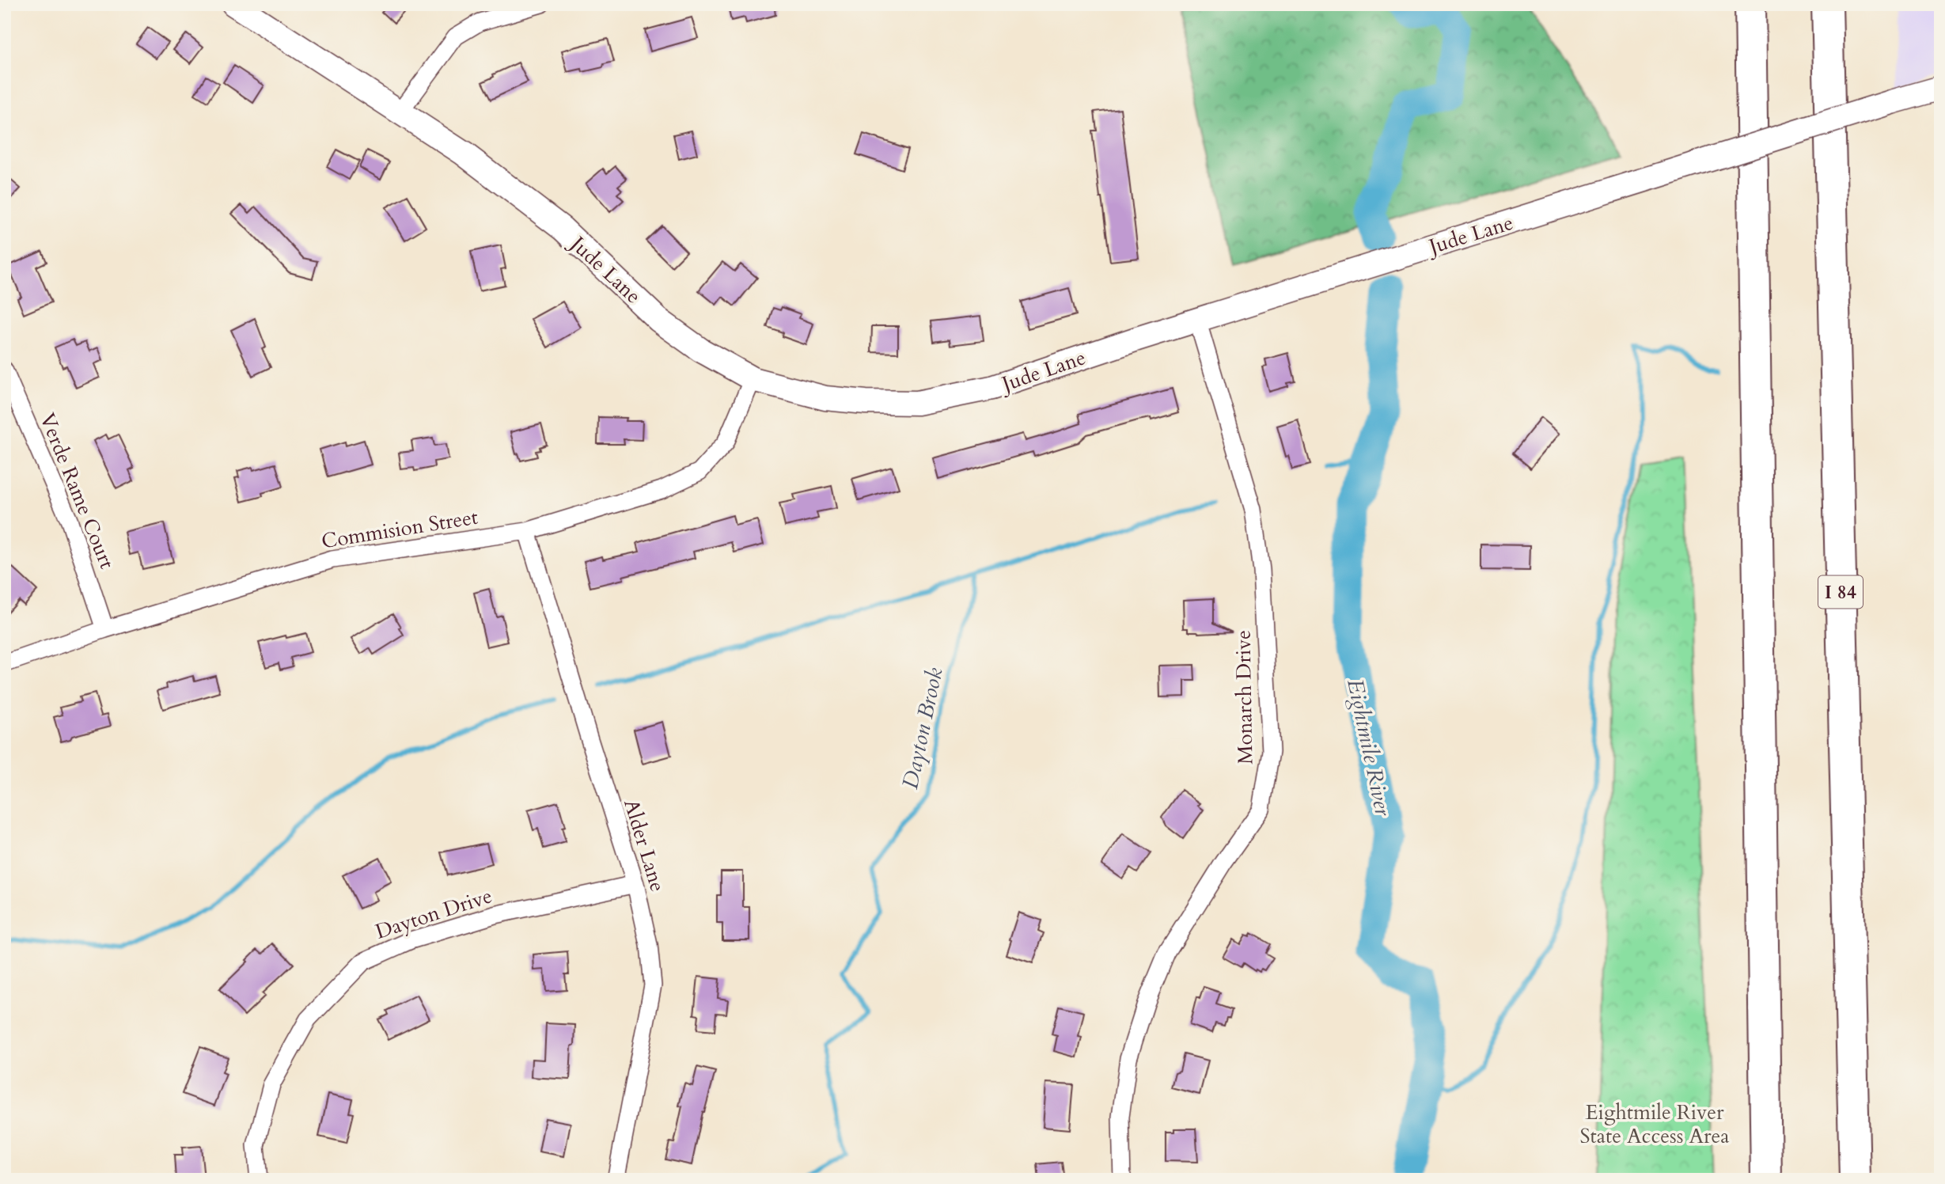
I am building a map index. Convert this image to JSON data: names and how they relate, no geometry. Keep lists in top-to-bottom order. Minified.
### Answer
{"streets":{"highway":["I 84"],"street":["Jude Lane","Verde Rame Court","Commision Street","Monarch Drive","Alder Lane","Dayton Drive"]},"crossings":[["Jude Lane","Commision Street"],["Jude Lane","Monarch Drive"],["Verde Rame Court","Commision Street"],["Commision Street","Alder Lane"],["Alder Lane","Dayton Drive"]],"water":["Dayton Brook","Eightmile River"],"parks":["Eightmile River State Access Area"]}
